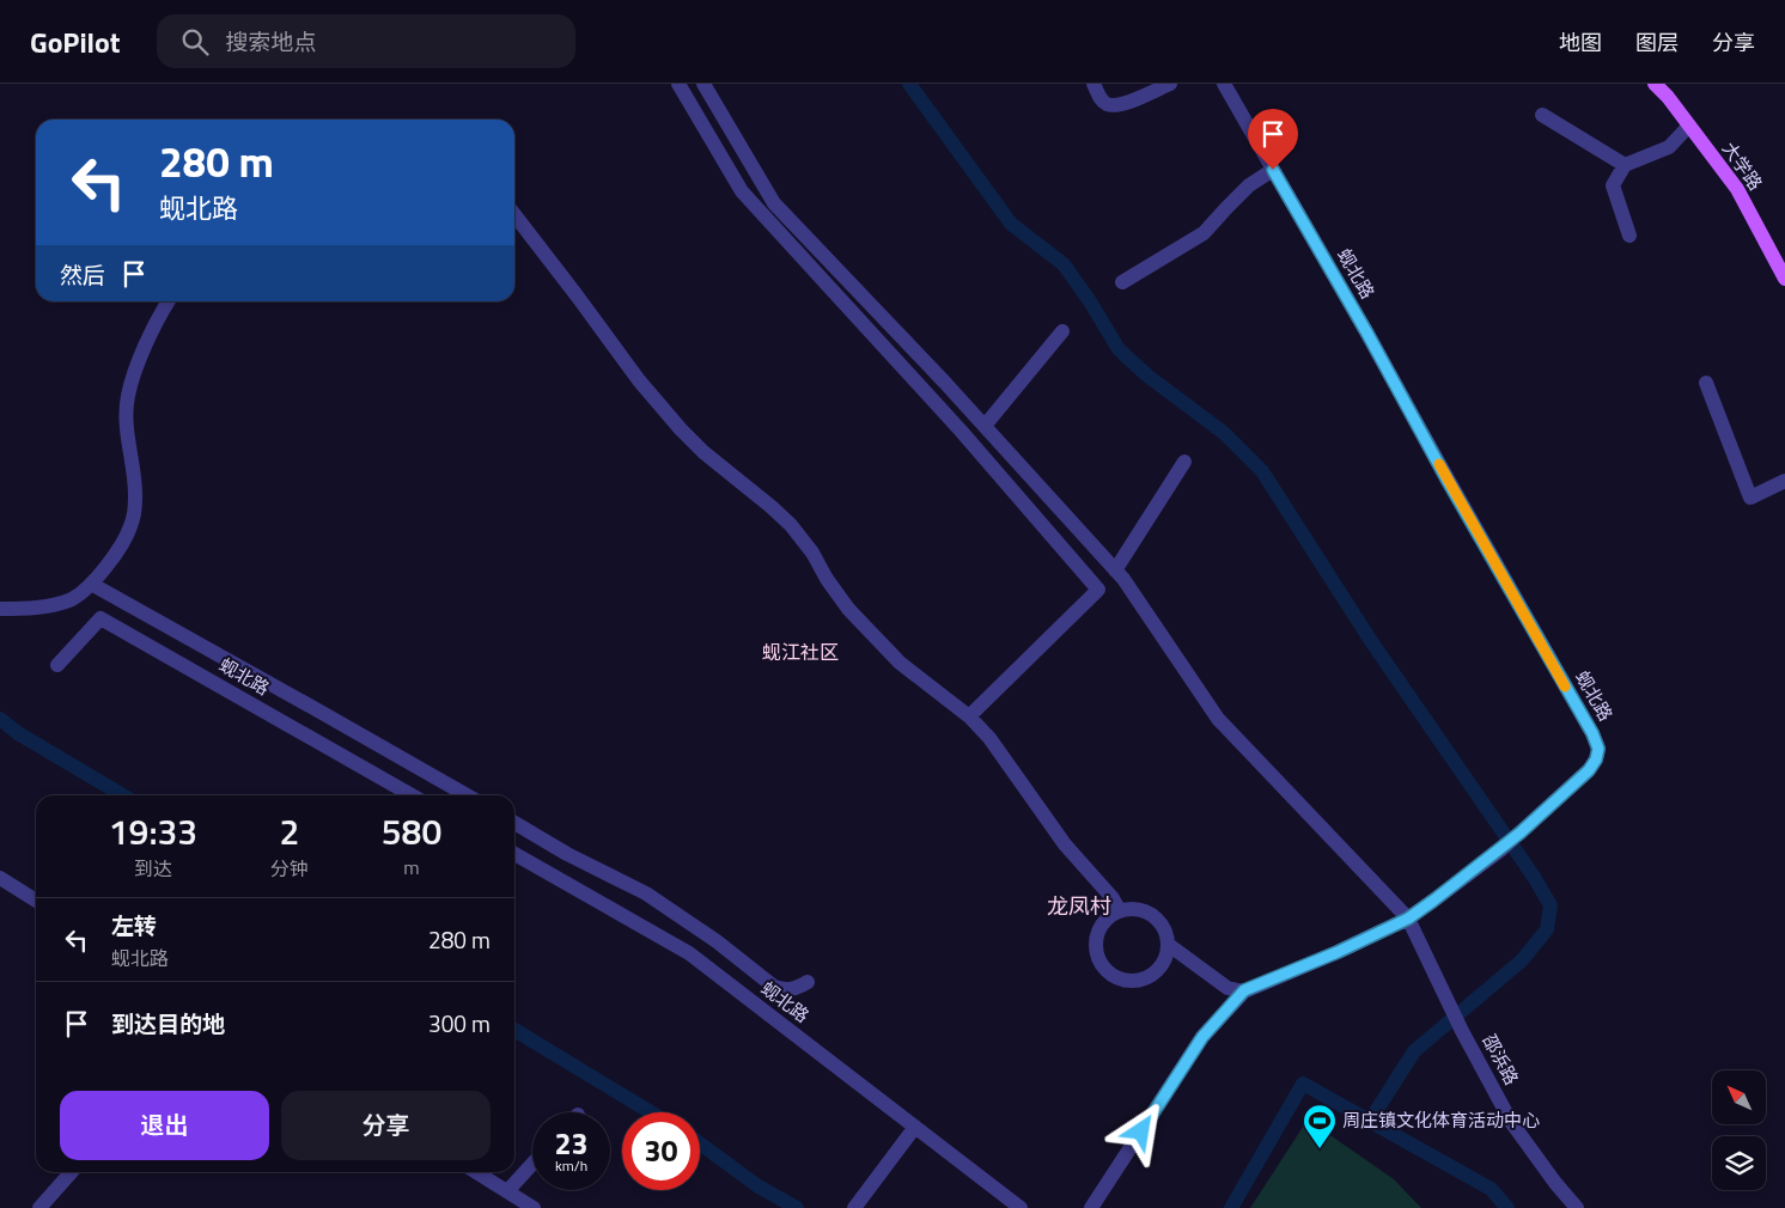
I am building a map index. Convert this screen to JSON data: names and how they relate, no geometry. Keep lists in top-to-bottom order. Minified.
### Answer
{"streets":{"main road":["大学路"],"street":["蚬北路","邵浜路"]},"crossings":[["蚬北路","邵浜路"]],"districts":["蚬江社区","龙凤村"],"places":{"sports":["周庄镇文化体育活动中心"]},"north":"top left","page":{"header":"GoPilot","search":"搜索地点","nav":["地图","图层","分享"],"turn":["280 m","蚬北路"],"then":"然后","eta":["19:33","到达","2","分钟","580","m"],"list":[{"name":"左转","note":"蚬北路","value":"280 m"},{"name":"到达目的地","value":"300 m"}],"buttons":["退出","分享"],"speed":"23 km/h","limit":"30"}}
